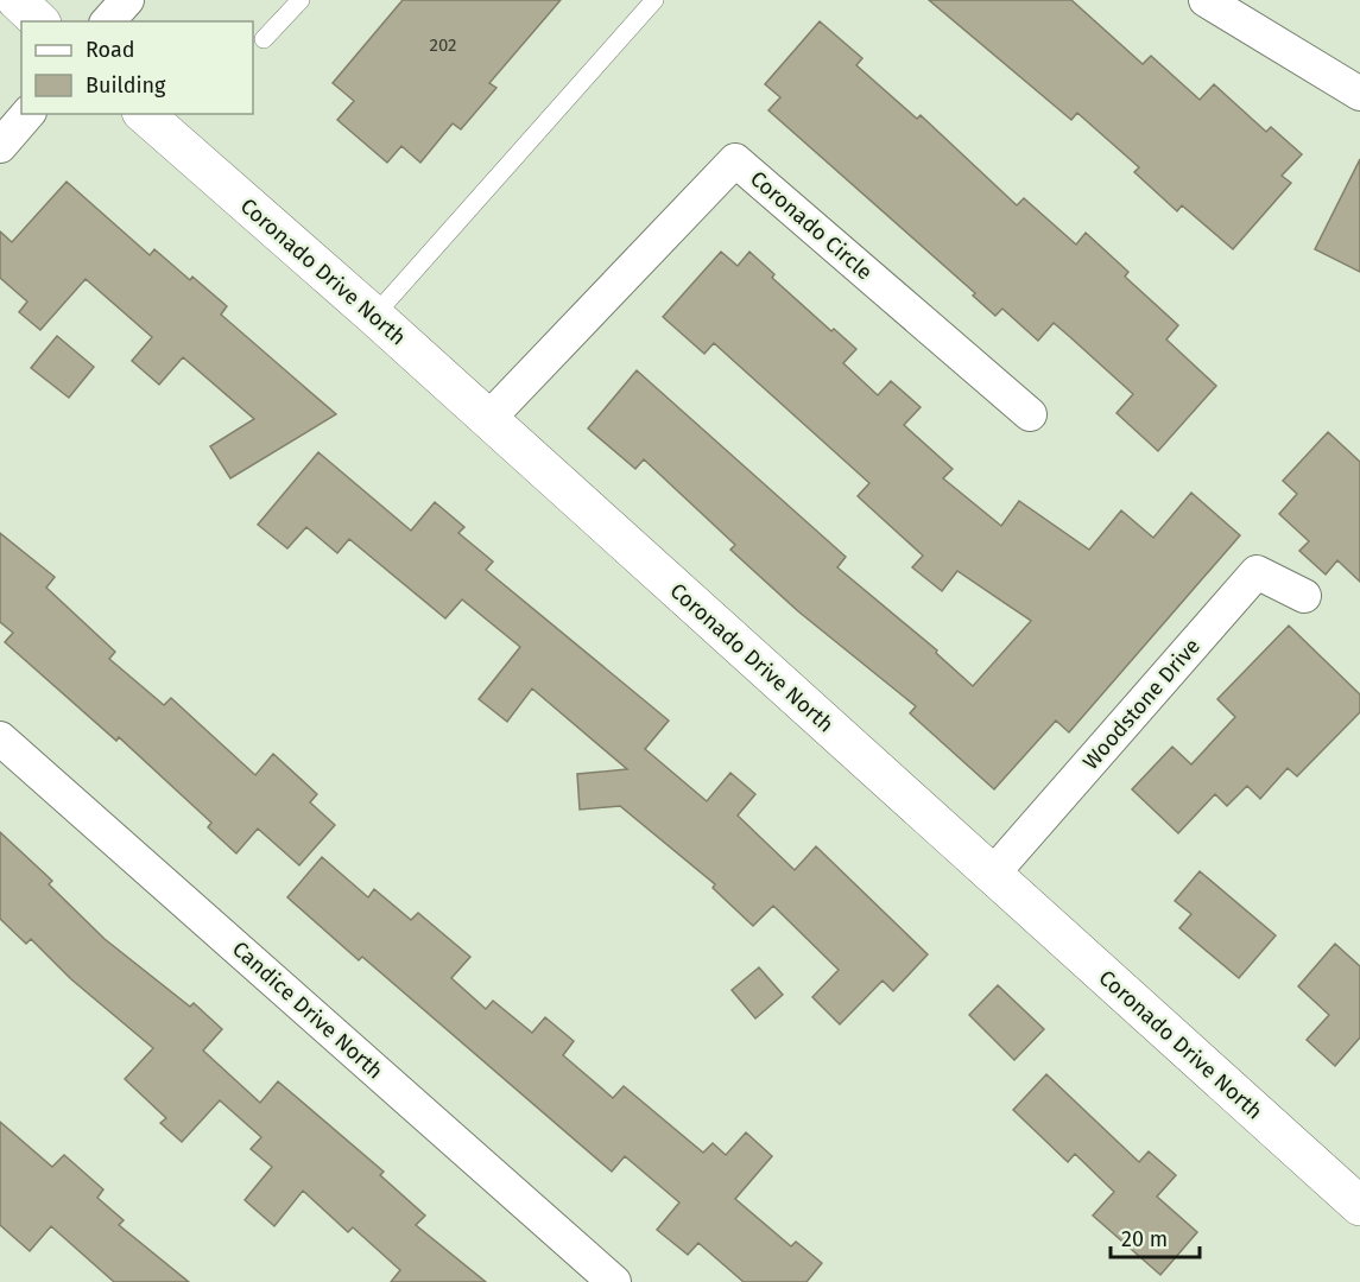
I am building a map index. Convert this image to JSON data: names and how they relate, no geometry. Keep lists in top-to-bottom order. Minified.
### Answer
{"streets":{"street":["Coronado Circle","Coronado Drive North","Woodstone Drive","Candice Drive North"]},"crossings":[["Coronado Circle","Coronado Drive North"],["Coronado Drive North","Woodstone Drive"]],"house_numbers":["202"],"legend":["Road","Building"],"scale_bar":"20 m"}
